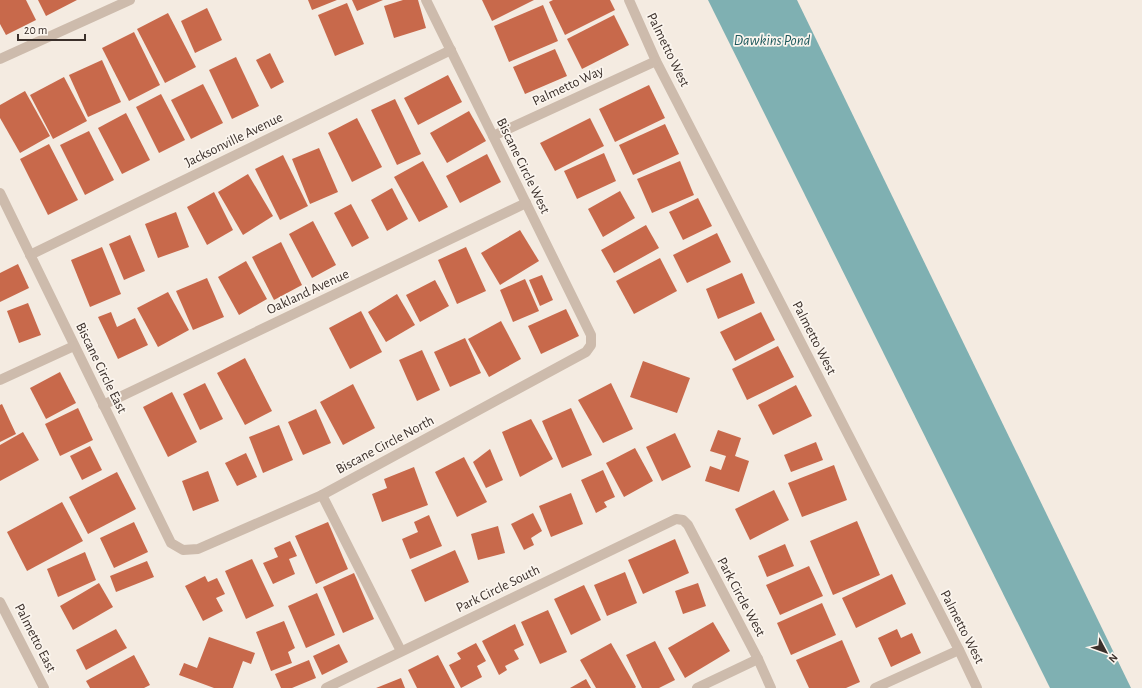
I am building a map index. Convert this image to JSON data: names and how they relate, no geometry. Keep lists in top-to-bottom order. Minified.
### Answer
{"streets":{"street":["Palmetto West","Palmetto Way","Jacksonville Avenue","Biscane Circle West","Oakland Avenue","Biscane Circle East","Biscane Circle North","Park Circle South","Park Circle West","Palmetto East"]},"crossings":[["Palmetto West","Palmetto Way"],["Palmetto Way","Biscane Circle West"],["Jacksonville Avenue","Biscane Circle West"],["Jacksonville Avenue","Biscane Circle East"],["Biscane Circle West","Oakland Avenue"],["Biscane Circle West","Biscane Circle North"],["Oakland Avenue","Biscane Circle East"],["Biscane Circle East","Biscane Circle North"],["Park Circle South","Park Circle West"]],"water":["Dawkins Pond"],"scale_bar":"20 m","north":"bottom right"}
